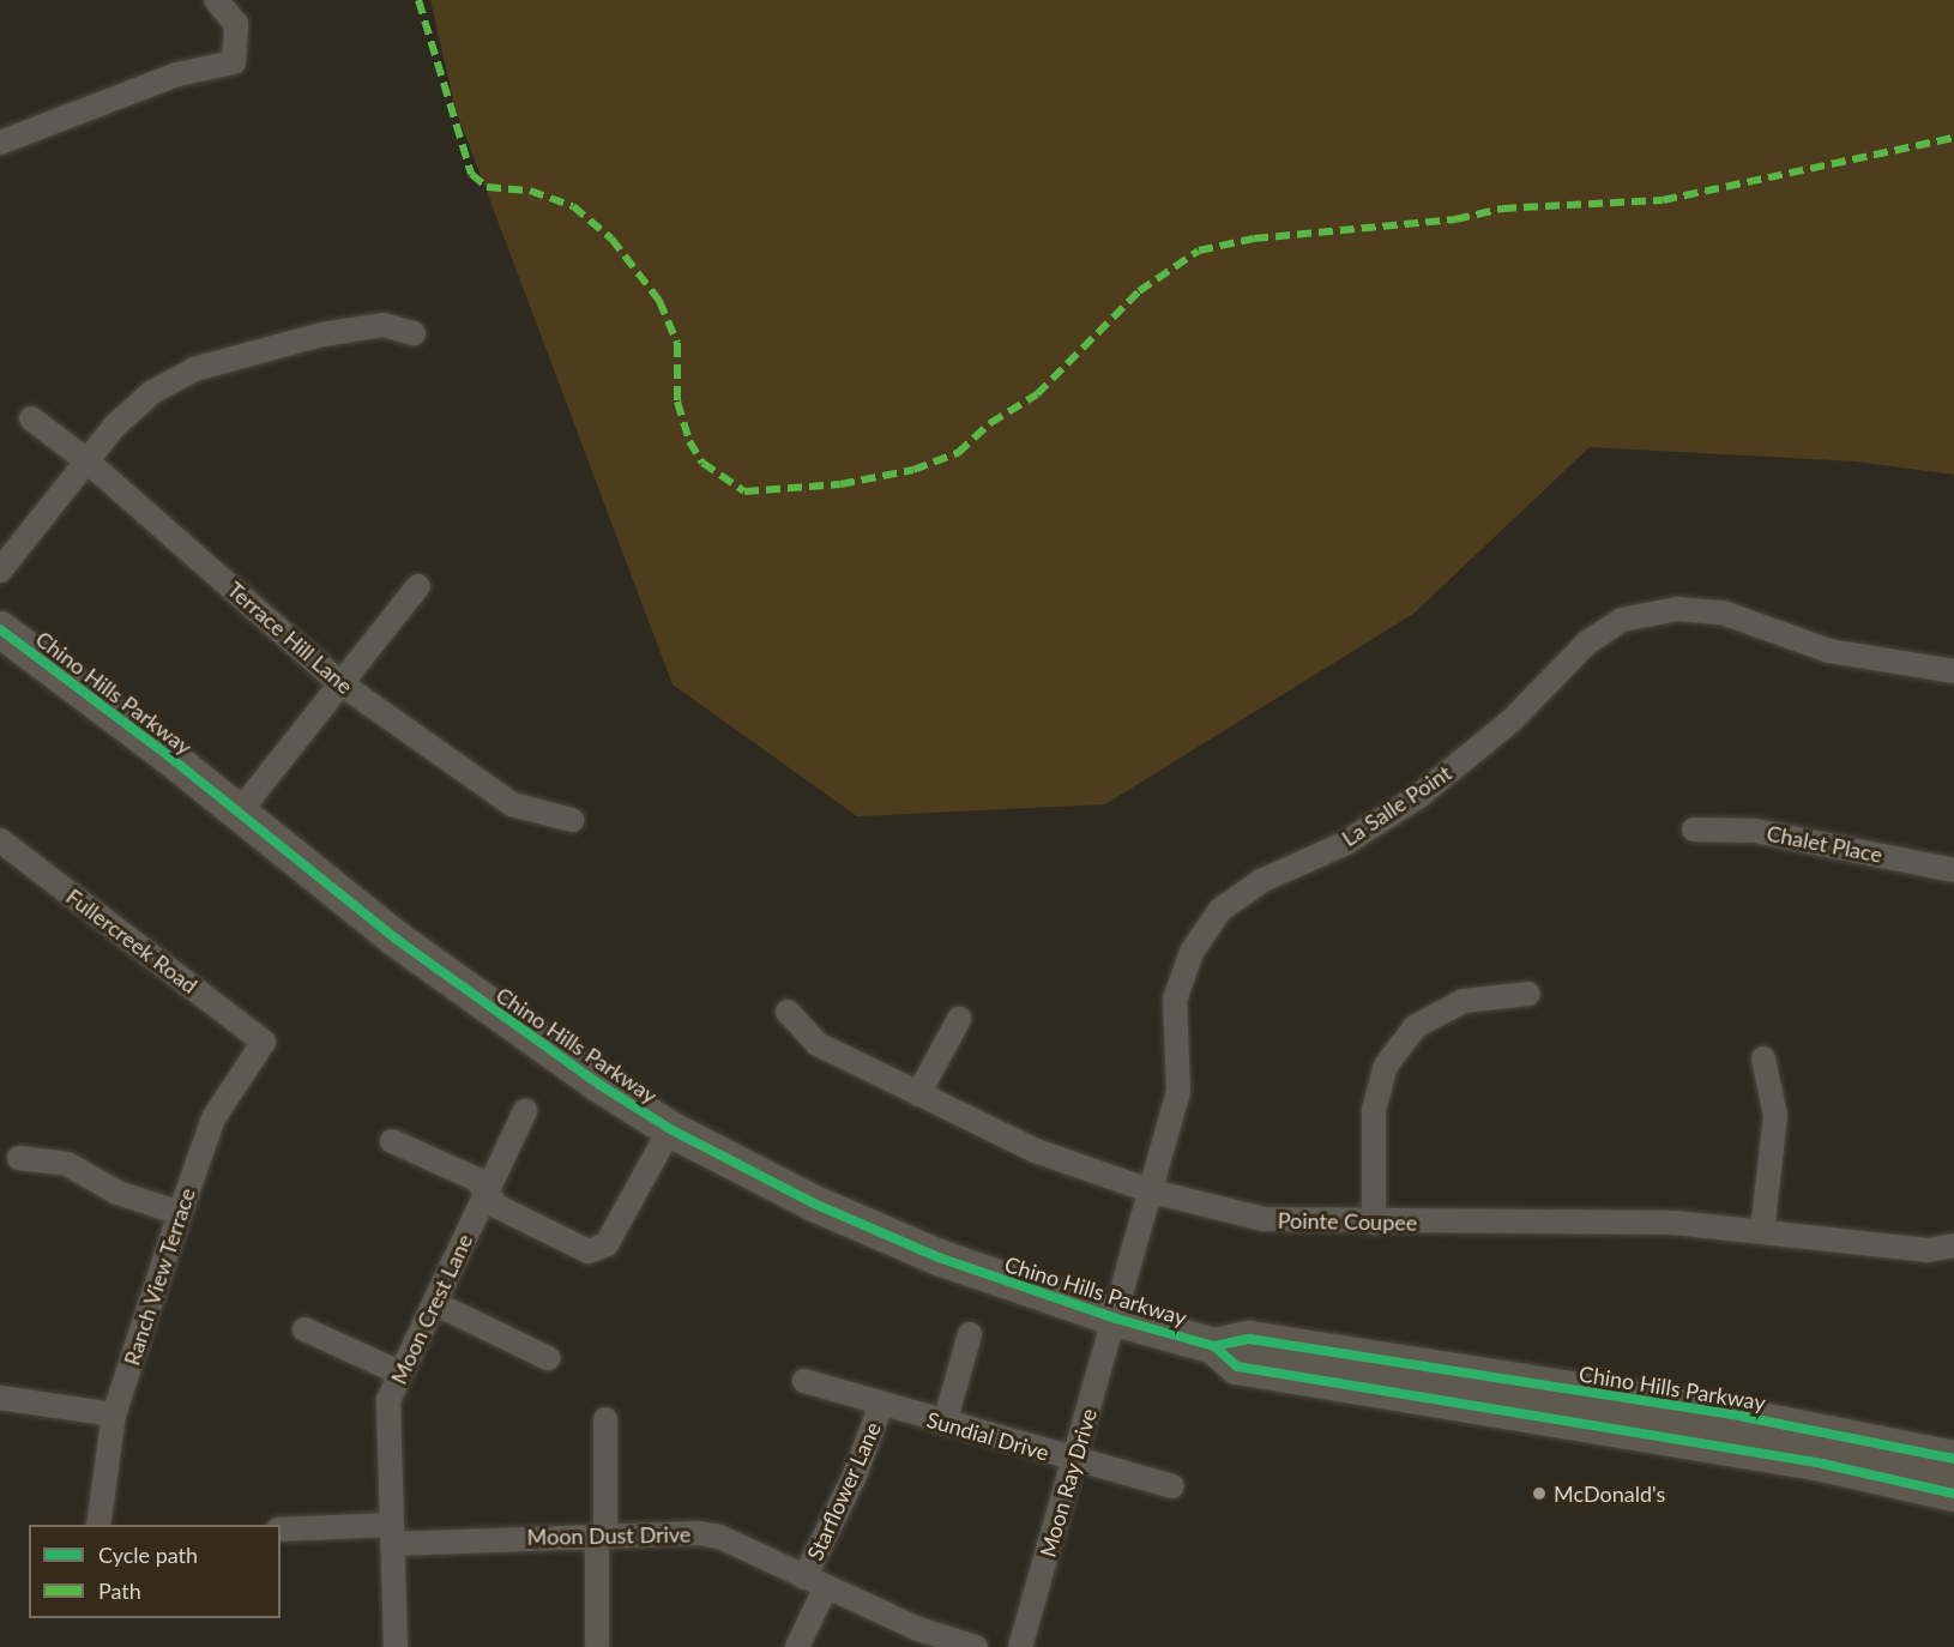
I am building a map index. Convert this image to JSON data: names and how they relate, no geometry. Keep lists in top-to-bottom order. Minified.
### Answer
{"streets":{"main road":["Chino Hills Parkway"],"street":["Terrace Hill Lane","La Salle Point","Chalet Place","Fullercreek Road","Pointe Coupee","Ranch View Terrace","Moon Crest Lane","Sundial Drive","Moon Ray Drive","Starflower Lane","Moon Dust Drive"]},"crossings":[["Chino Hills Parkway","La Salle Point"],["Chino Hills Parkway","Moon Ray Drive"],["La Salle Point","Pointe Coupee"],["La Salle Point","Moon Ray Drive"],["Fullercreek Road","Ranch View Terrace"],["Moon Crest Lane","Moon Dust Drive"],["Sundial Drive","Moon Ray Drive"],["Sundial Drive","Starflower Lane"],["Starflower Lane","Moon Dust Drive"]],"places":["McDonald's"],"legend":["Cycle path","Path"]}
